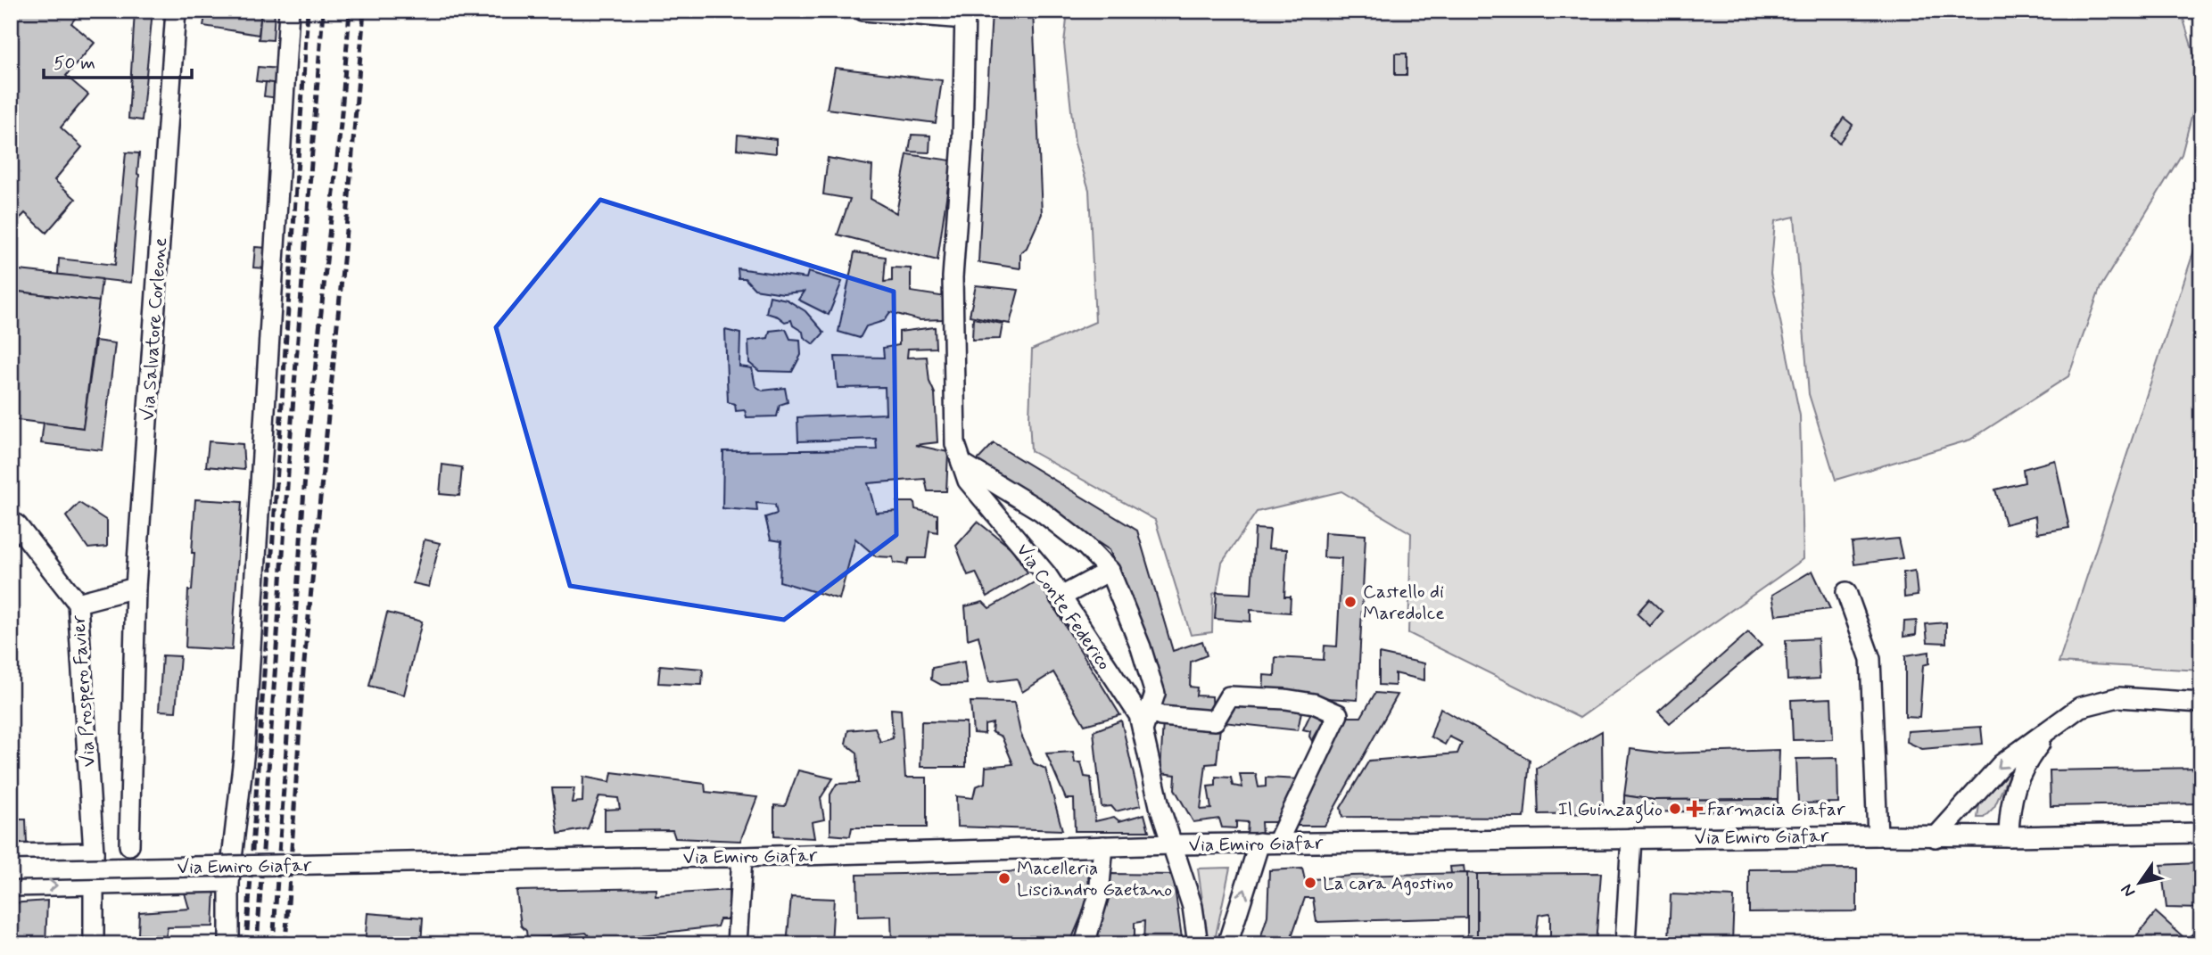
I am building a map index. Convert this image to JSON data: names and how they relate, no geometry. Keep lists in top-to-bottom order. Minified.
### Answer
{"streets":{"street":["Via Salvatore Corleone","Via Conte Federico","Via Prospero Favier","Via Emiro Giafar"]},"crossings":[["Via Conte Federico","Via Emiro Giafar"]],"places":{"other":["Castello di Maredolce","Il Guinzaglio","Macelleria Lisciandro Gaetano","La cara Agostino"],"health":["Farmacia Giafar"]},"scale_bar":"50 m","north":"bottom left"}
